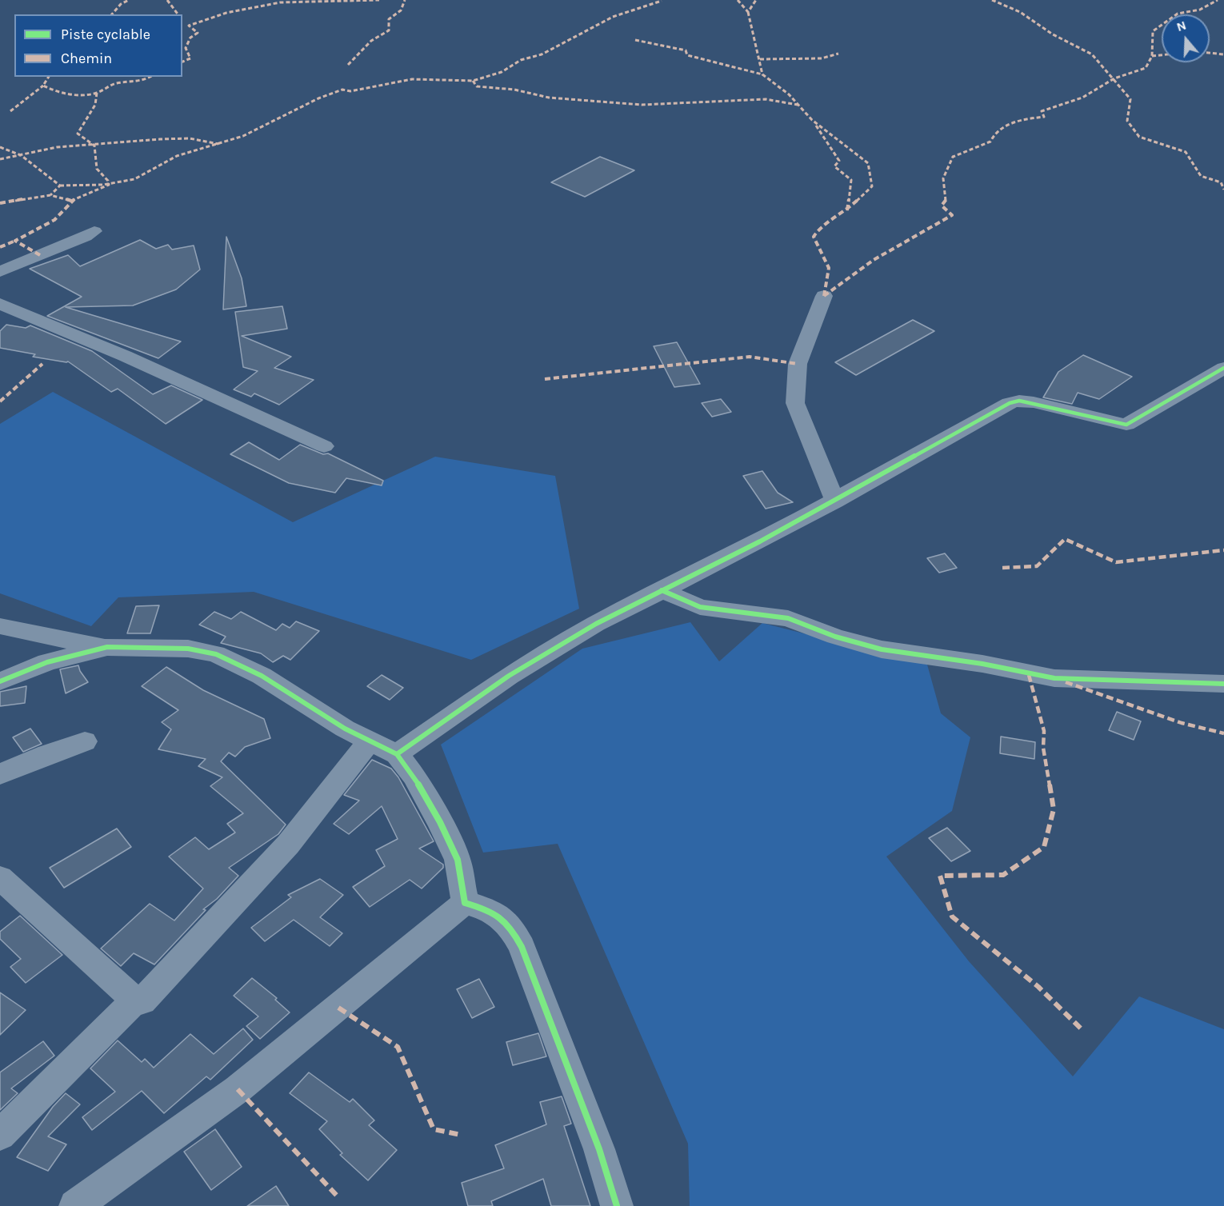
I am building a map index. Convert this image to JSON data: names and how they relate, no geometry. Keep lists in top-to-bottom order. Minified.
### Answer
{"legend":["Piste cyclable","Chemin"],"north":"top"}
